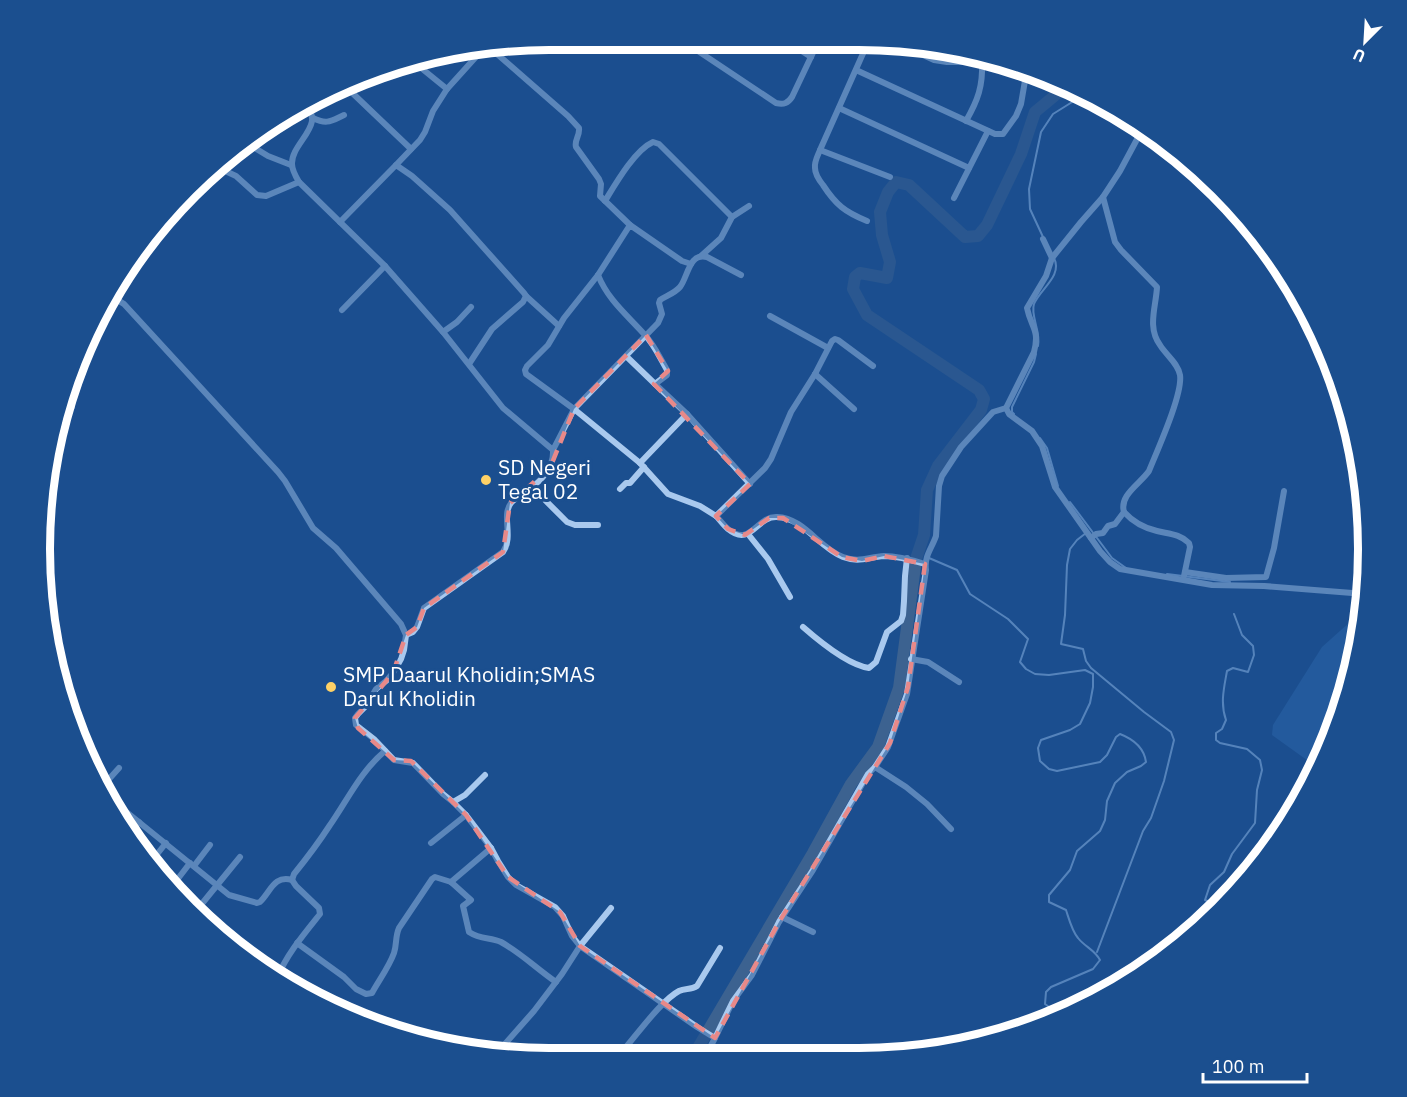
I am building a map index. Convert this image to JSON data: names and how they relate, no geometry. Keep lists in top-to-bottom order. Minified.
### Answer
{"places":["SD Negeri Tegal 02","SMP Daarul Kholidin;SMAS Darul Kholidin"],"scale_bar":"100 m","north":"bottom left"}
